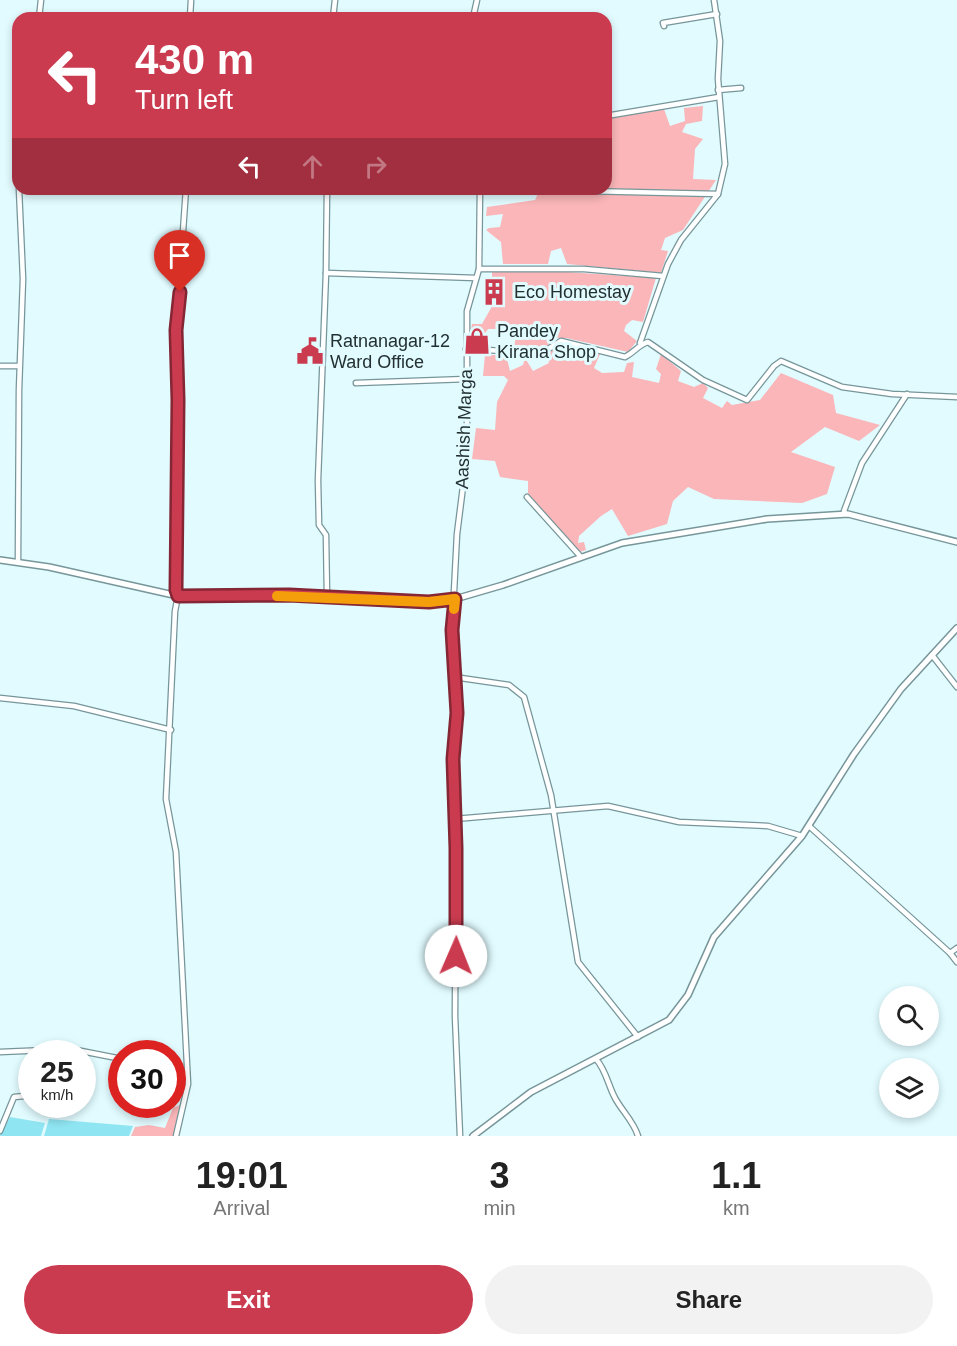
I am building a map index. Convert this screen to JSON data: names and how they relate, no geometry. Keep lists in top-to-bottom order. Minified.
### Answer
{"streets":{"street":["Aashish Marga"]},"places":{"building":["Eco Homestay"],"shop":["Pandey Kirana Shop"],"public building":["Ratnanagar-12 Ward Office"]},"page":{"turn":["430 m","Turn left"],"speed":"25 km/h","limit":"30","eta":["19:01","Arrival","3","min","1.1","km"],"buttons":["Exit","Share"]}}
